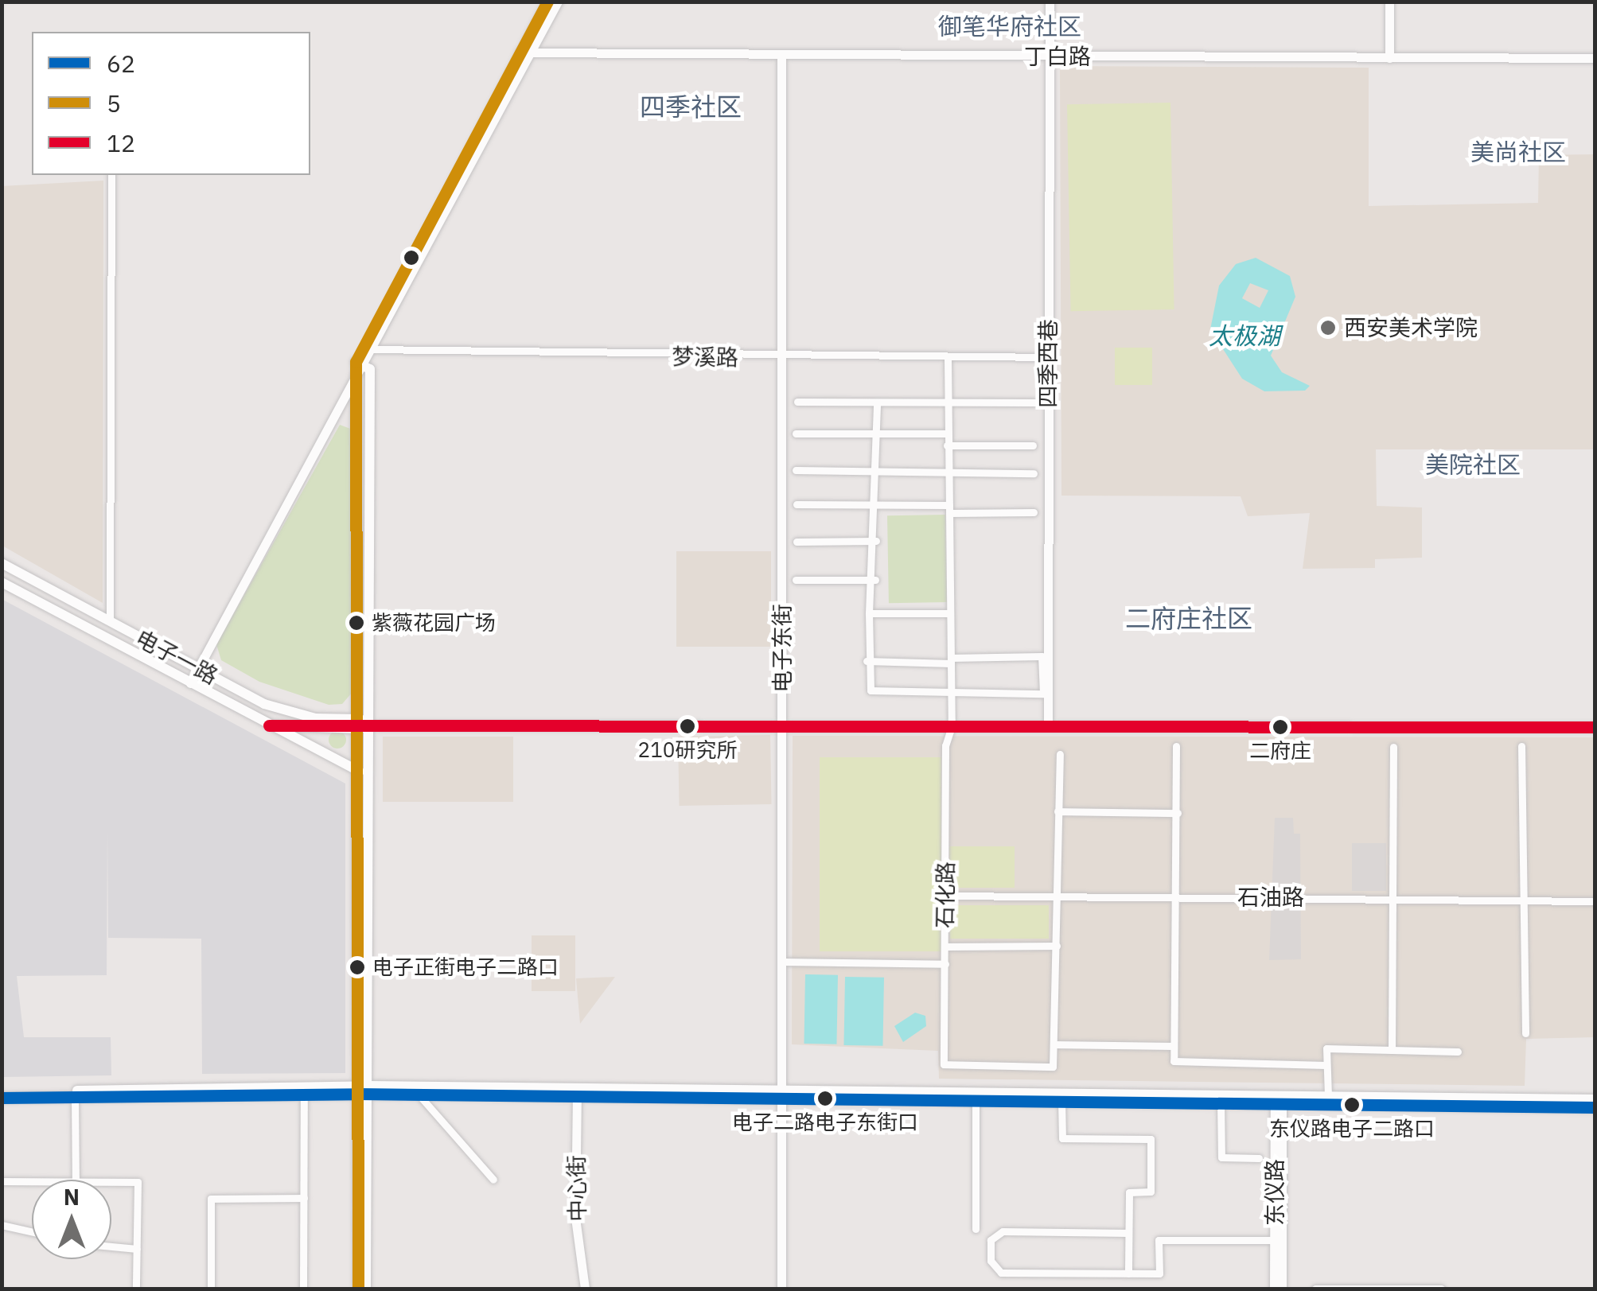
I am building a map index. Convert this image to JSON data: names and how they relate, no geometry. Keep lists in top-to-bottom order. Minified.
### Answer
{"streets":{"main road":["电子一路","东仪路"],"street":["丁白路","梦溪路","四季西巷","电子东街","石化路","石油路","中心街"]},"crossings":[["丁白路","四季西巷"],["丁白路","电子东街"],["梦溪路","四季西巷"],["梦溪路","电子东街"],["梦溪路","石化路"],["四季西巷","电子一路"],["电子东街","电子一路"],["电子一路","石化路"],["石化路","石油路"]],"districts":["御笔华府社区","四季社区","美尚社区","美院社区","二府庄社区"],"water":["太极湖"],"places":["西安美术学院","紫薇花园广场","210研究所","二府庄","电子正街电子二路口","电子二路电子东街口","东仪路电子二路口"],"lines":["transit line 5","transit line 12","transit line 62"],"legend":["62","5","12"],"north":"top"}
